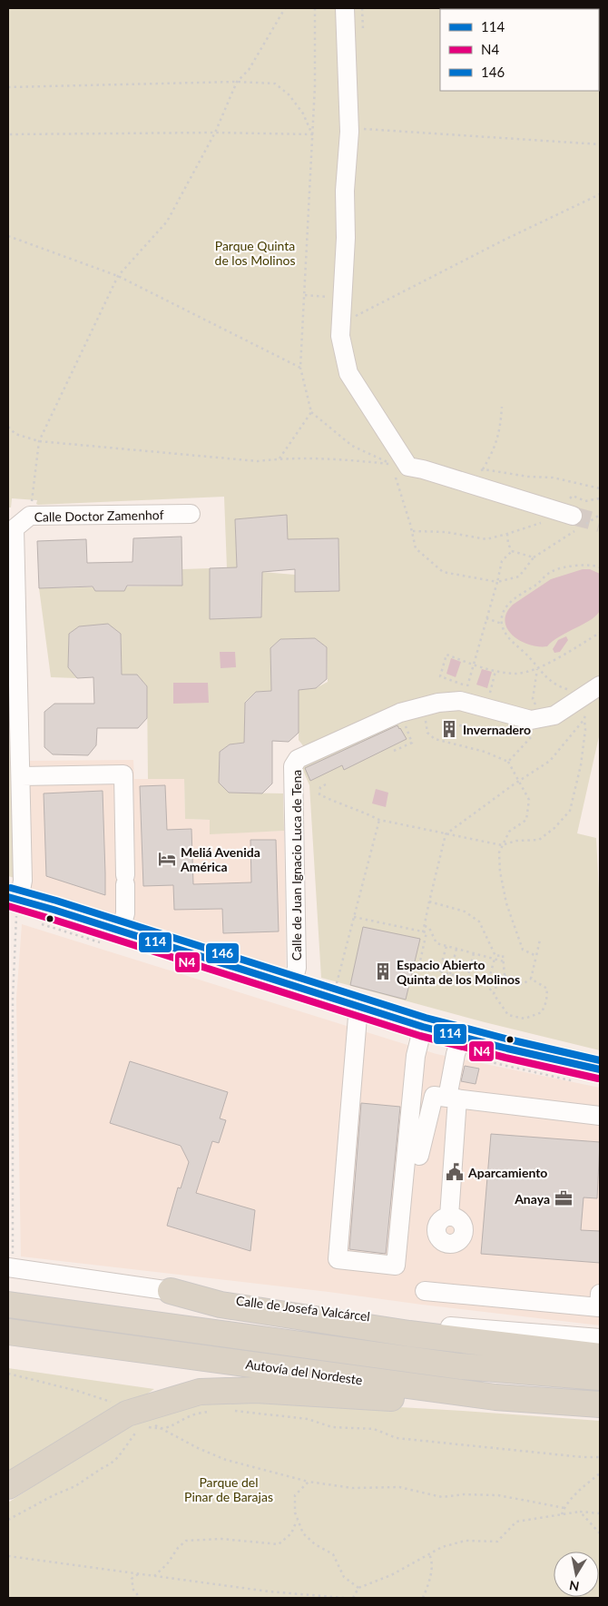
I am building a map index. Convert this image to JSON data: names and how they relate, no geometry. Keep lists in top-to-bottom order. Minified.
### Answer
{"streets":{"highway":["Autovía del Nordeste"],"street":["Calle Doctor Zamenhof","Calle de Juan Ignacio Luca de Tena","Calle de Josefa Valcárcel"]},"parks":["Parque Quinta de los Molinos","Parque del Pinar de Barajas"],"places":{"building":["Invernadero","Espacio Abierto Quinta de los Molinos"],"hotel":["Meliá Avenida América"],"public building":["Aparcamiento"],"office":["Anaya"]},"lines":["transit line 146","transit line 114","transit line N4"],"legend":["114","N4","146"],"north":"bottom"}
